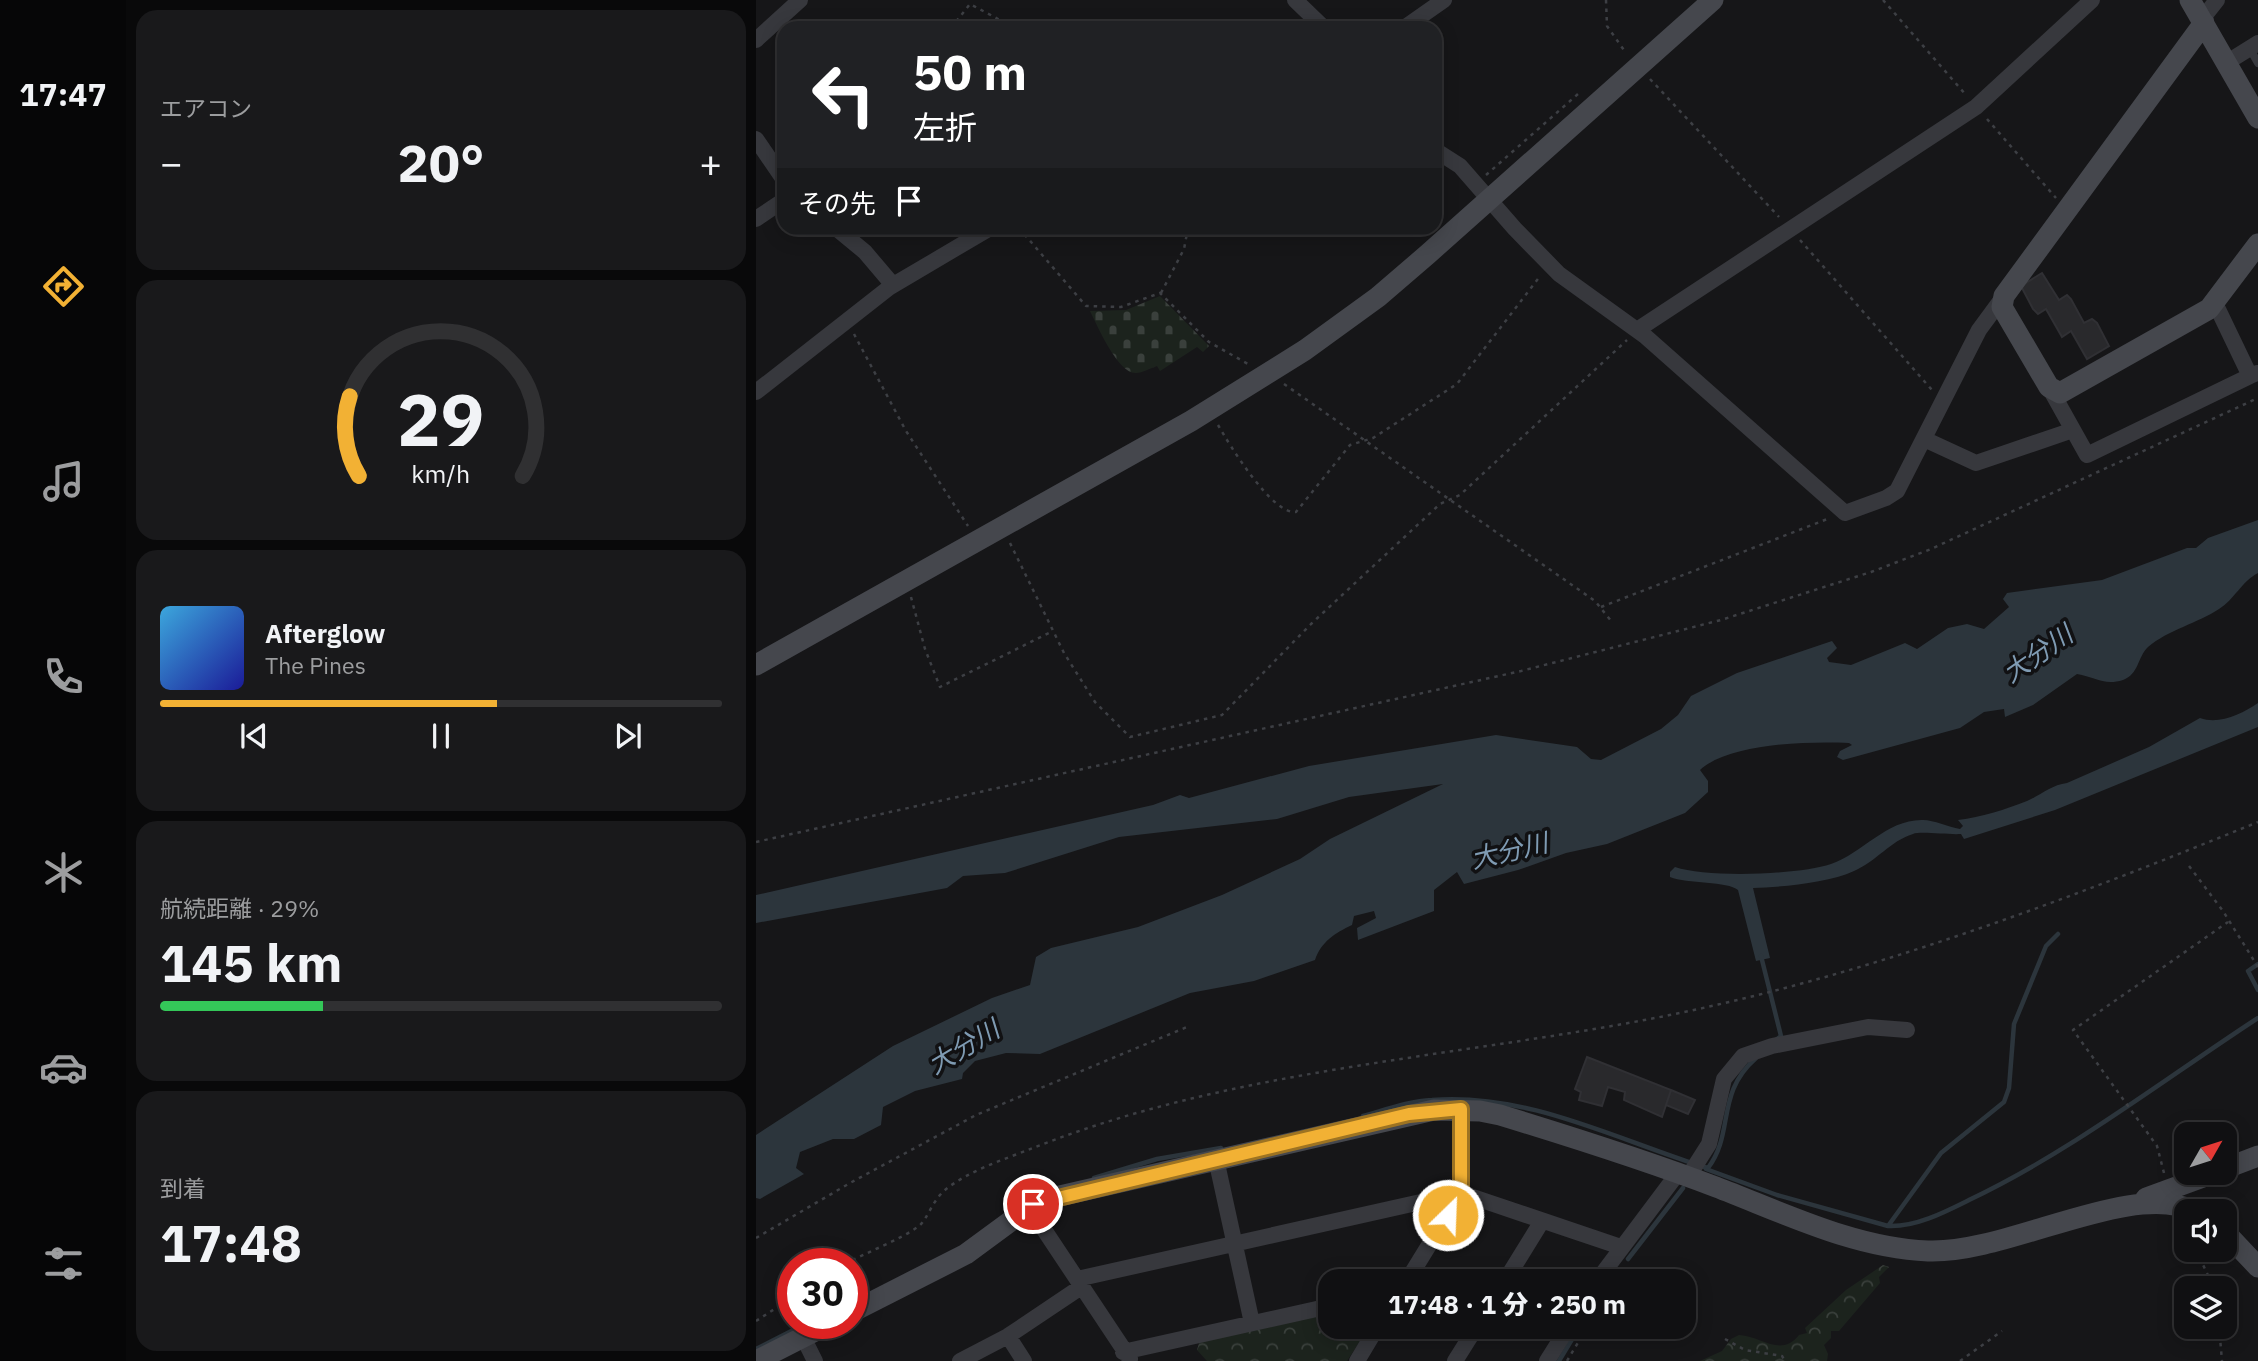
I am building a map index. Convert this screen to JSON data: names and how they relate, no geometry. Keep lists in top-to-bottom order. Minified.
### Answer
{"water":["大分川"],"north":"top right","page":{"tabs":"17:47","tile":["エアコン",["航続距離 · 29%","145 km"],["到着","17:48"]],"turn":["50 m","左折"],"heat":["−","20°","+"],"then":"その先","song":["Afterglow","The Pines"],"limit":"30","trip":"17:48 · 1 分 · 250 m","gauge":["29","km/h"]}}
